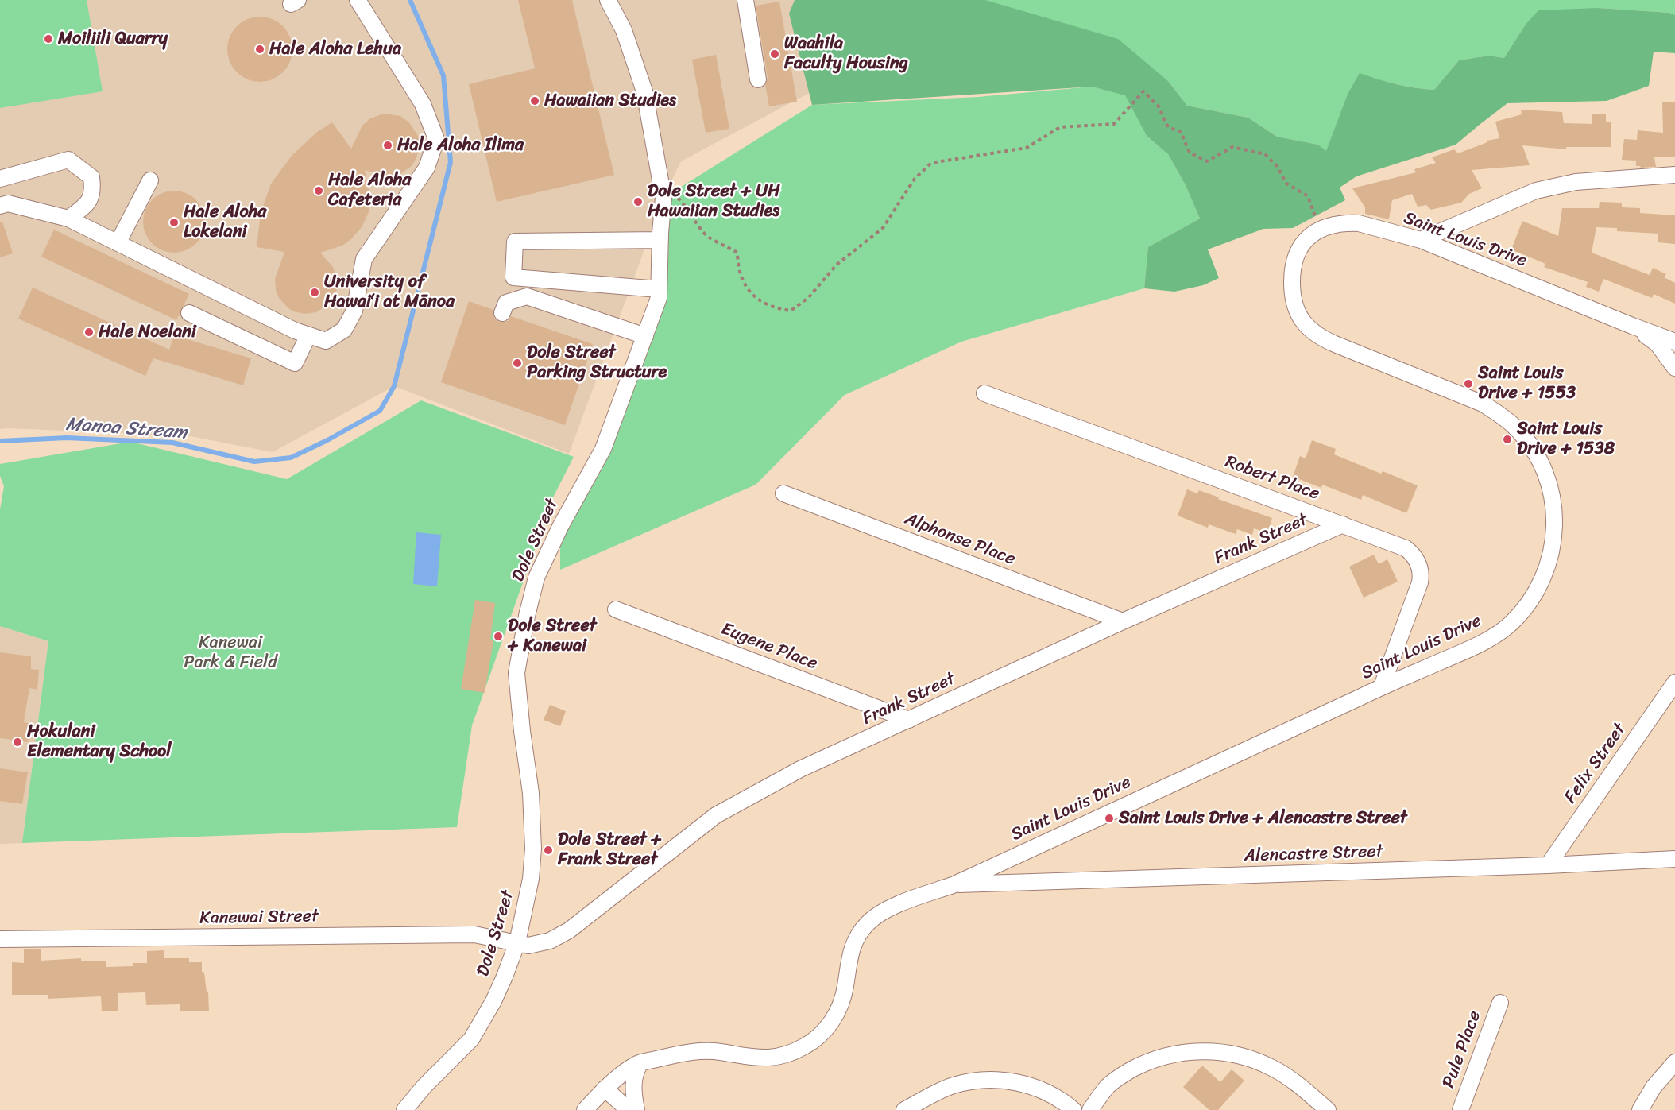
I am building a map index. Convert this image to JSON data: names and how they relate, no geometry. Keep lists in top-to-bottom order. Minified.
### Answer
{"streets":{"street":["Saint Louis Drive","Robert Place","Alphonse Place","Frank Street","Dole Street","Eugene Place","Felix Street","Alencastre Street","Kanewai Street","Pule Place"]},"crossings":[["Saint Louis Drive","Robert Place"],["Saint Louis Drive","Alencastre Street"],["Robert Place","Frank Street"],["Alphonse Place","Frank Street"],["Frank Street","Dole Street"],["Frank Street","Eugene Place"],["Frank Street","Kanewai Street"],["Dole Street","Kanewai Street"],["Felix Street","Alencastre Street"]],"water":["Manoa Stream"],"parks":["Kanewai Park & Field"],"places":["Moiliili Quarry","Hale Aloha Lehua","Waahila Faculty Housing","Hawaiian Studies","Hale Aloha Ilima","Hale Aloha Cafeteria","Dole Street + UH Hawaiian Studies","Hale Aloha Lokelani","University of Hawaiʻi at Mānoa","Hale Noelani","Dole Street Parking Structure","Saint Louis Drive + 1553","Saint Louis Drive + 1538","Dole Street + Kanewai","Hokulani Elementary School","Saint Louis Drive + Alencastre Street","Dole Street + Frank Street"]}
